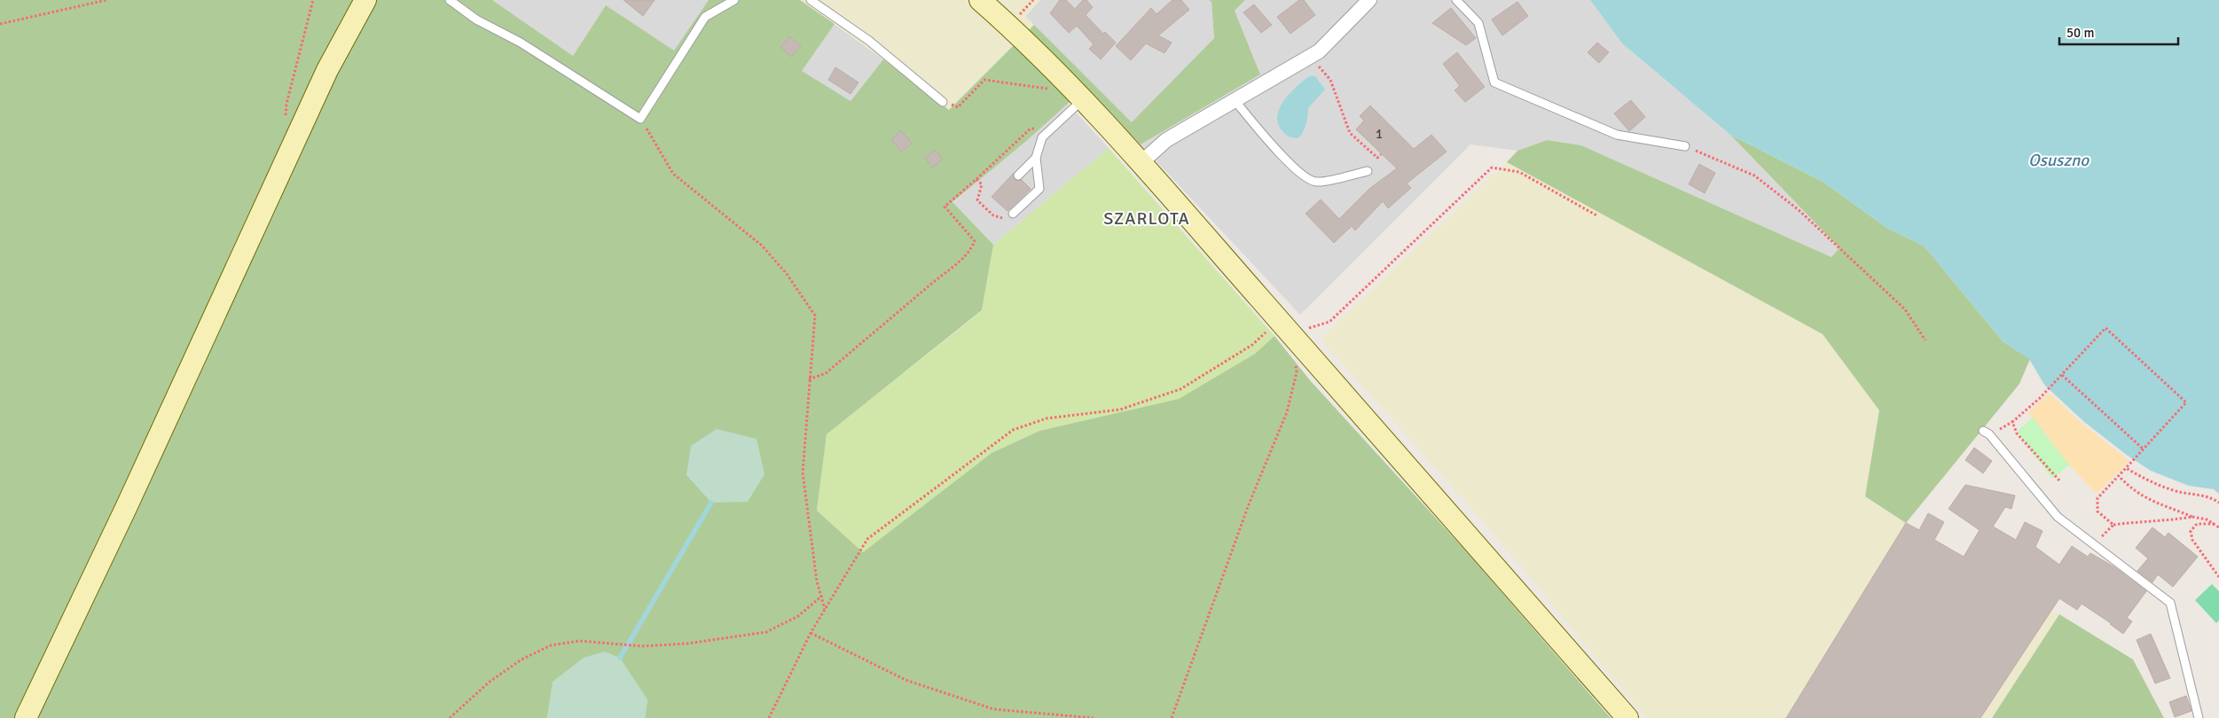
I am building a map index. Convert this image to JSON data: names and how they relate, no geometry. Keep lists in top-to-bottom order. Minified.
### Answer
{"districts":["SZARLOTA"],"water":["Osuszno"],"house_numbers":["1"],"scale_bar":"50 m"}
